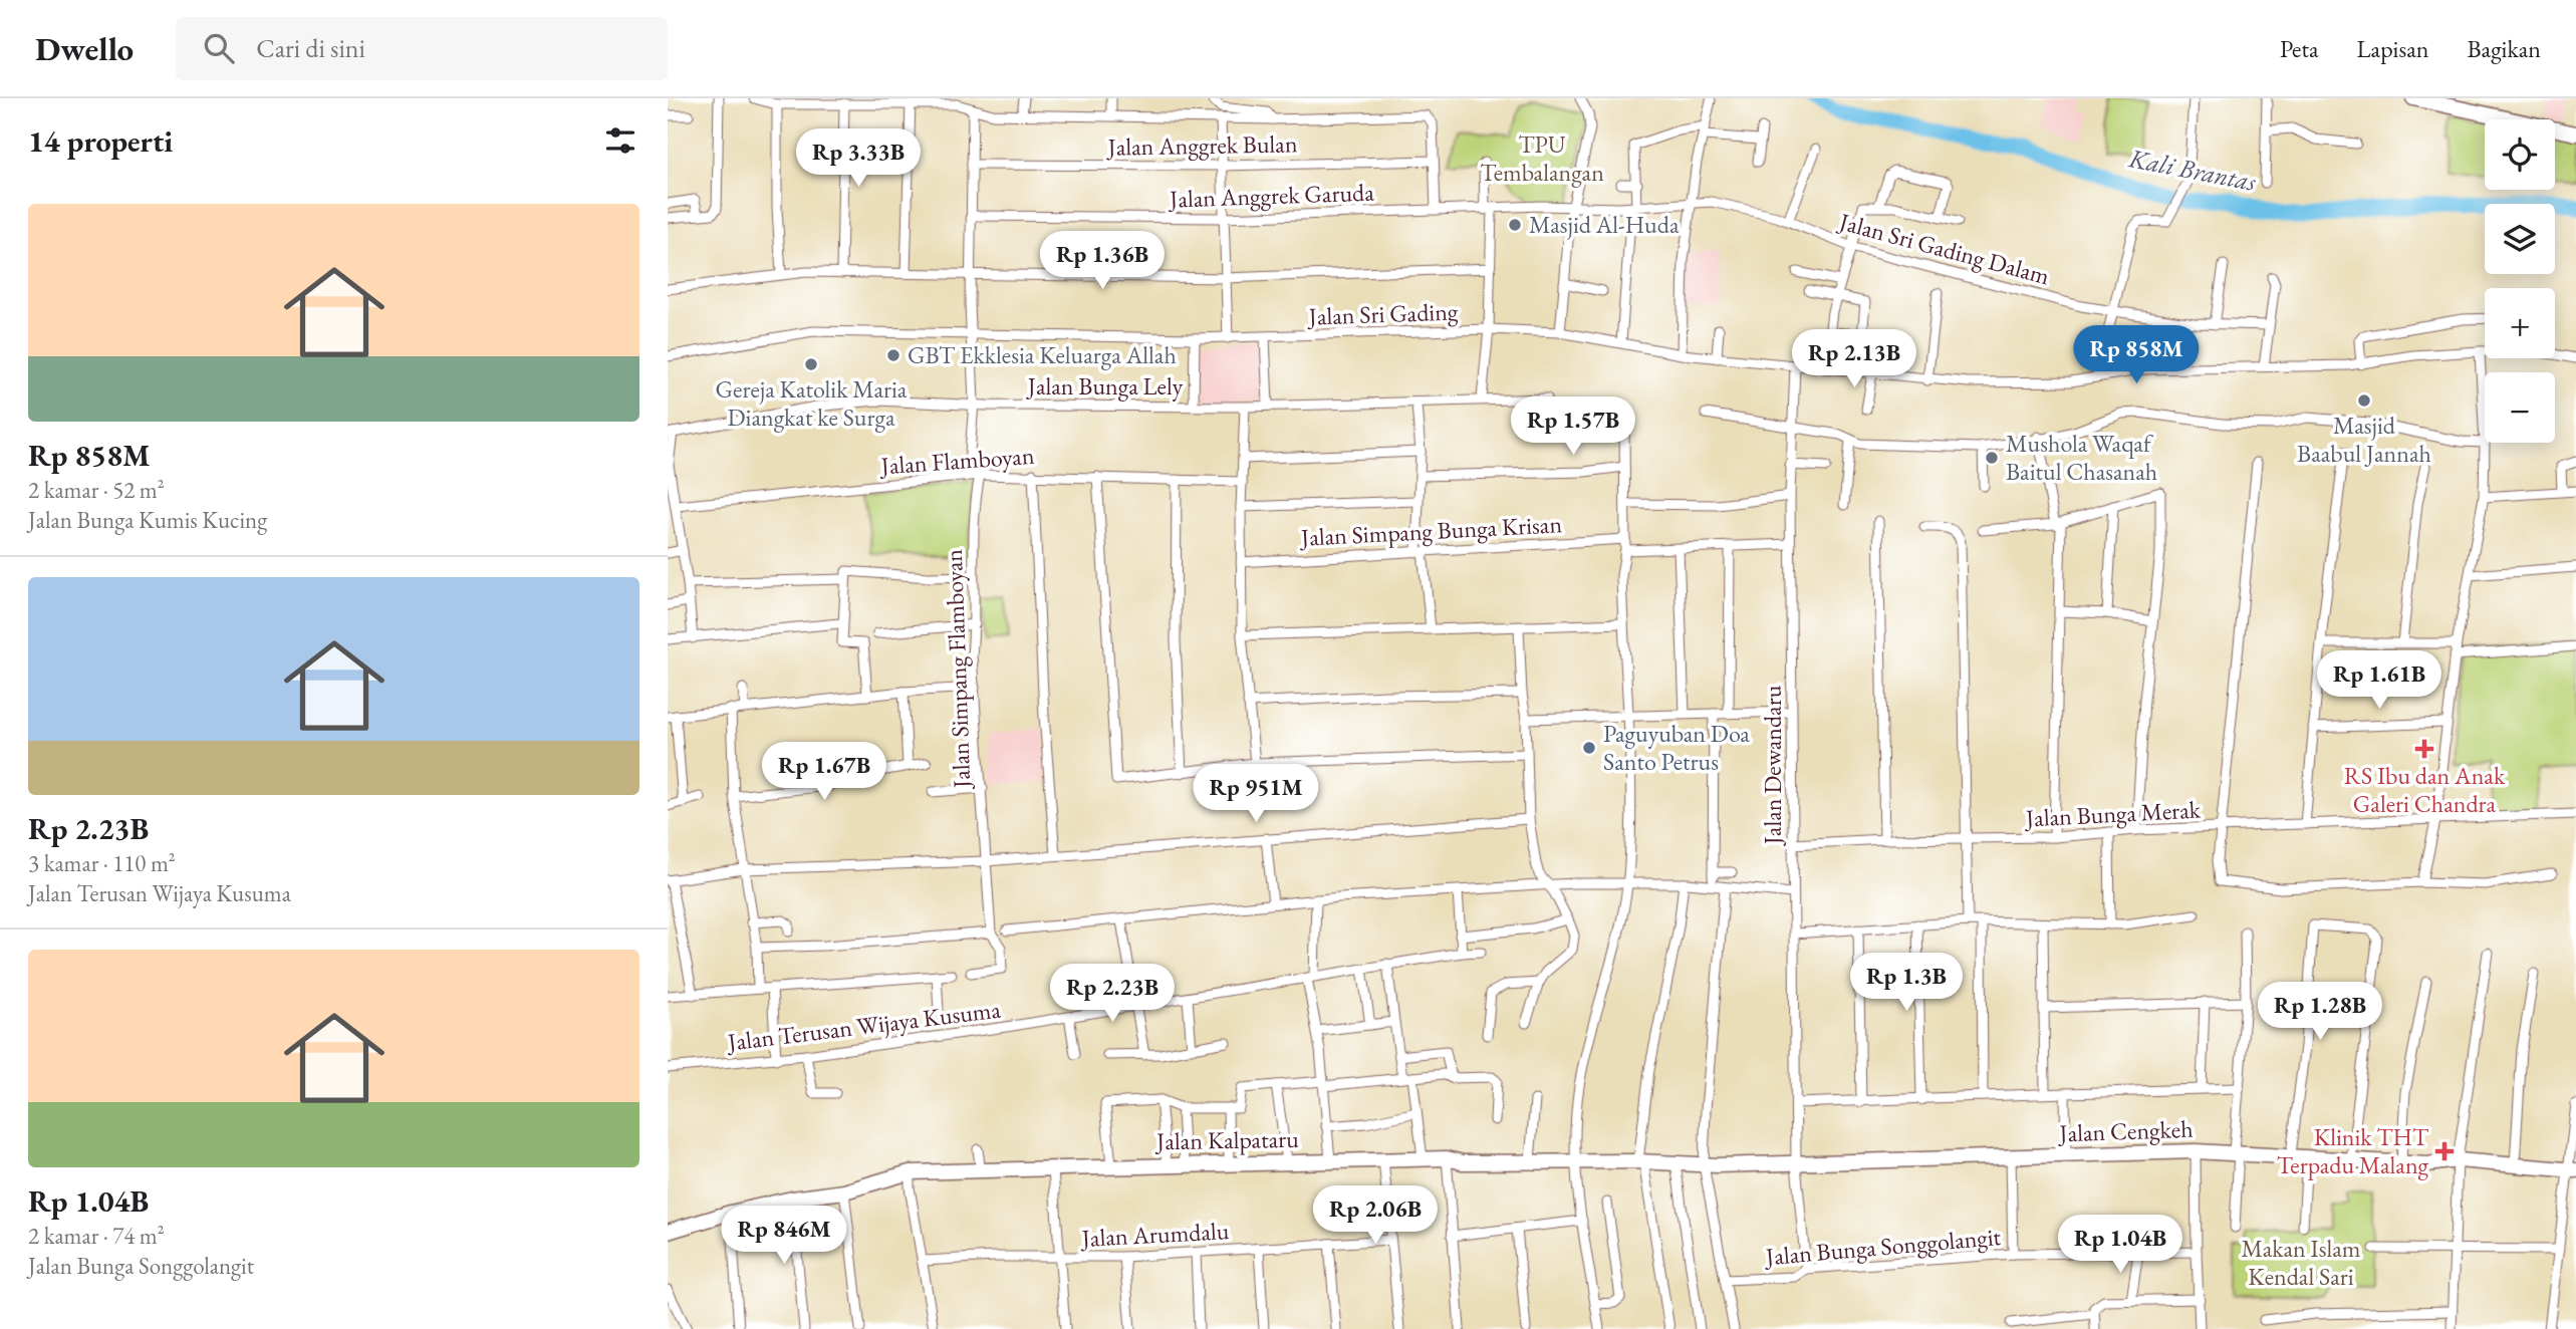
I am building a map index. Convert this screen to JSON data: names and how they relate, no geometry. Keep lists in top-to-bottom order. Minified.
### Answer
{"streets":{"main road":["Jalan Cengkeh","Jalan Kalpataru"],"street":["Jalan Anggrek Bulan","Jalan Anggrek Garuda","Jalan Sri Gading Dalam","Jalan Sri Gading","Jalan Bunga Lely","Jalan Flamboyan","Jalan Simpang Bunga Krisan","Jalan Simpang Flamboyan","Jalan Dewandaru","Jalan Bunga Merak","Jalan Terusan Wijaya Kusuma","Jalan Arumdalu","Jalan Bunga Songgolangit"]},"crossings":[["Jalan Anggrek Garuda","Jalan Sri Gading Dalam"],["Jalan Sri Gading","Jalan Dewandaru"],["Jalan Flamboyan","Jalan Simpang Flamboyan"],["Jalan Simpang Bunga Krisan","Jalan Dewandaru"],["Jalan Dewandaru","Jalan Bunga Merak"],["Jalan Dewandaru","Jalan Cengkeh"],["Jalan Dewandaru","Jalan Kalpataru"],["Jalan Dewandaru","Jalan Bunga Songgolangit"],["Jalan Cengkeh","Jalan Kalpataru"]],"water":["Kali Brantas"],"parks":["TPU Tembalangan","Makan Islam Kendal Sari"],"places":{"other":["Masjid Al-Huda","GBT Ekklesia Keluarga Allah","Gereja Katolik Maria Diangkat ke Surga","Masjid Baabul Jannah","Mushola Waqaf Baitul Chasanah","Paguyuban Doa Santo Petrus"],"health":["RS Ibu dan Anak Galeri Chandra","Klinik THT Terpadu Malang"]},"page":{"header":"Dwello","search":"Cari di sini","nav":["Peta","Lapisan","Bagikan"],"heading":"14 properti","map_buttons":["+","−"],"price":["Rp 3.33B","Rp 1.36B","Rp 858M","Rp 2.13B","Rp 1.57B","Rp 1.61B","Rp 1.67B","Rp 951M","Rp 1.3B","Rp 2.23B","Rp 1.28B","Rp 2.06B","Rp 846M","Rp 1.04B"],"list":[{"name":"Rp 858M","note":"2 kamar · 52 m² · Jalan Bunga Kumis Kucing"},{"name":"Rp 2.23B","note":"3 kamar · 110 m² · Jalan Terusan Wijaya Kusuma"},{"name":"Rp 1.04B","note":"2 kamar · 74 m² · Jalan Bunga Songgolangit"}]}}
